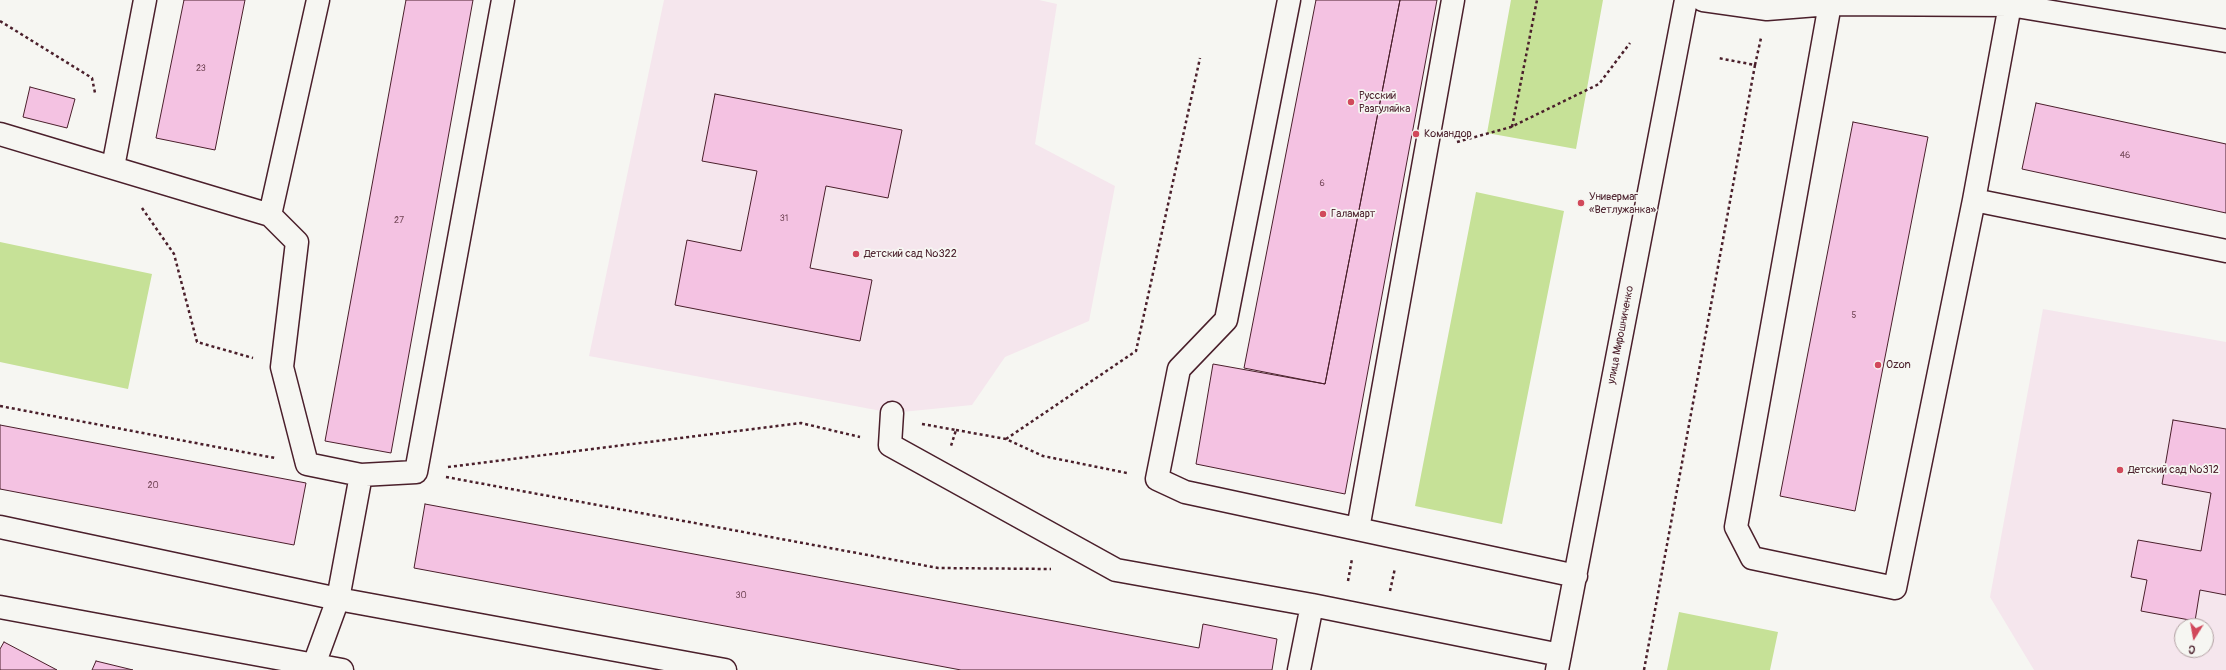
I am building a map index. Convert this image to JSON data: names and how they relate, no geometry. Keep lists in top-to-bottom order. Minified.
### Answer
{"streets":{"street":["улица Мирошниченко"]},"places":["Русский Разгуляйка","Командор","Универмаг «Ветлужанка»","Галамарт","Детский сад №322","Ozon","Детский сад №312"],"house_numbers":["23","46","6","31","27","5","20","30"],"north":"bottom"}
